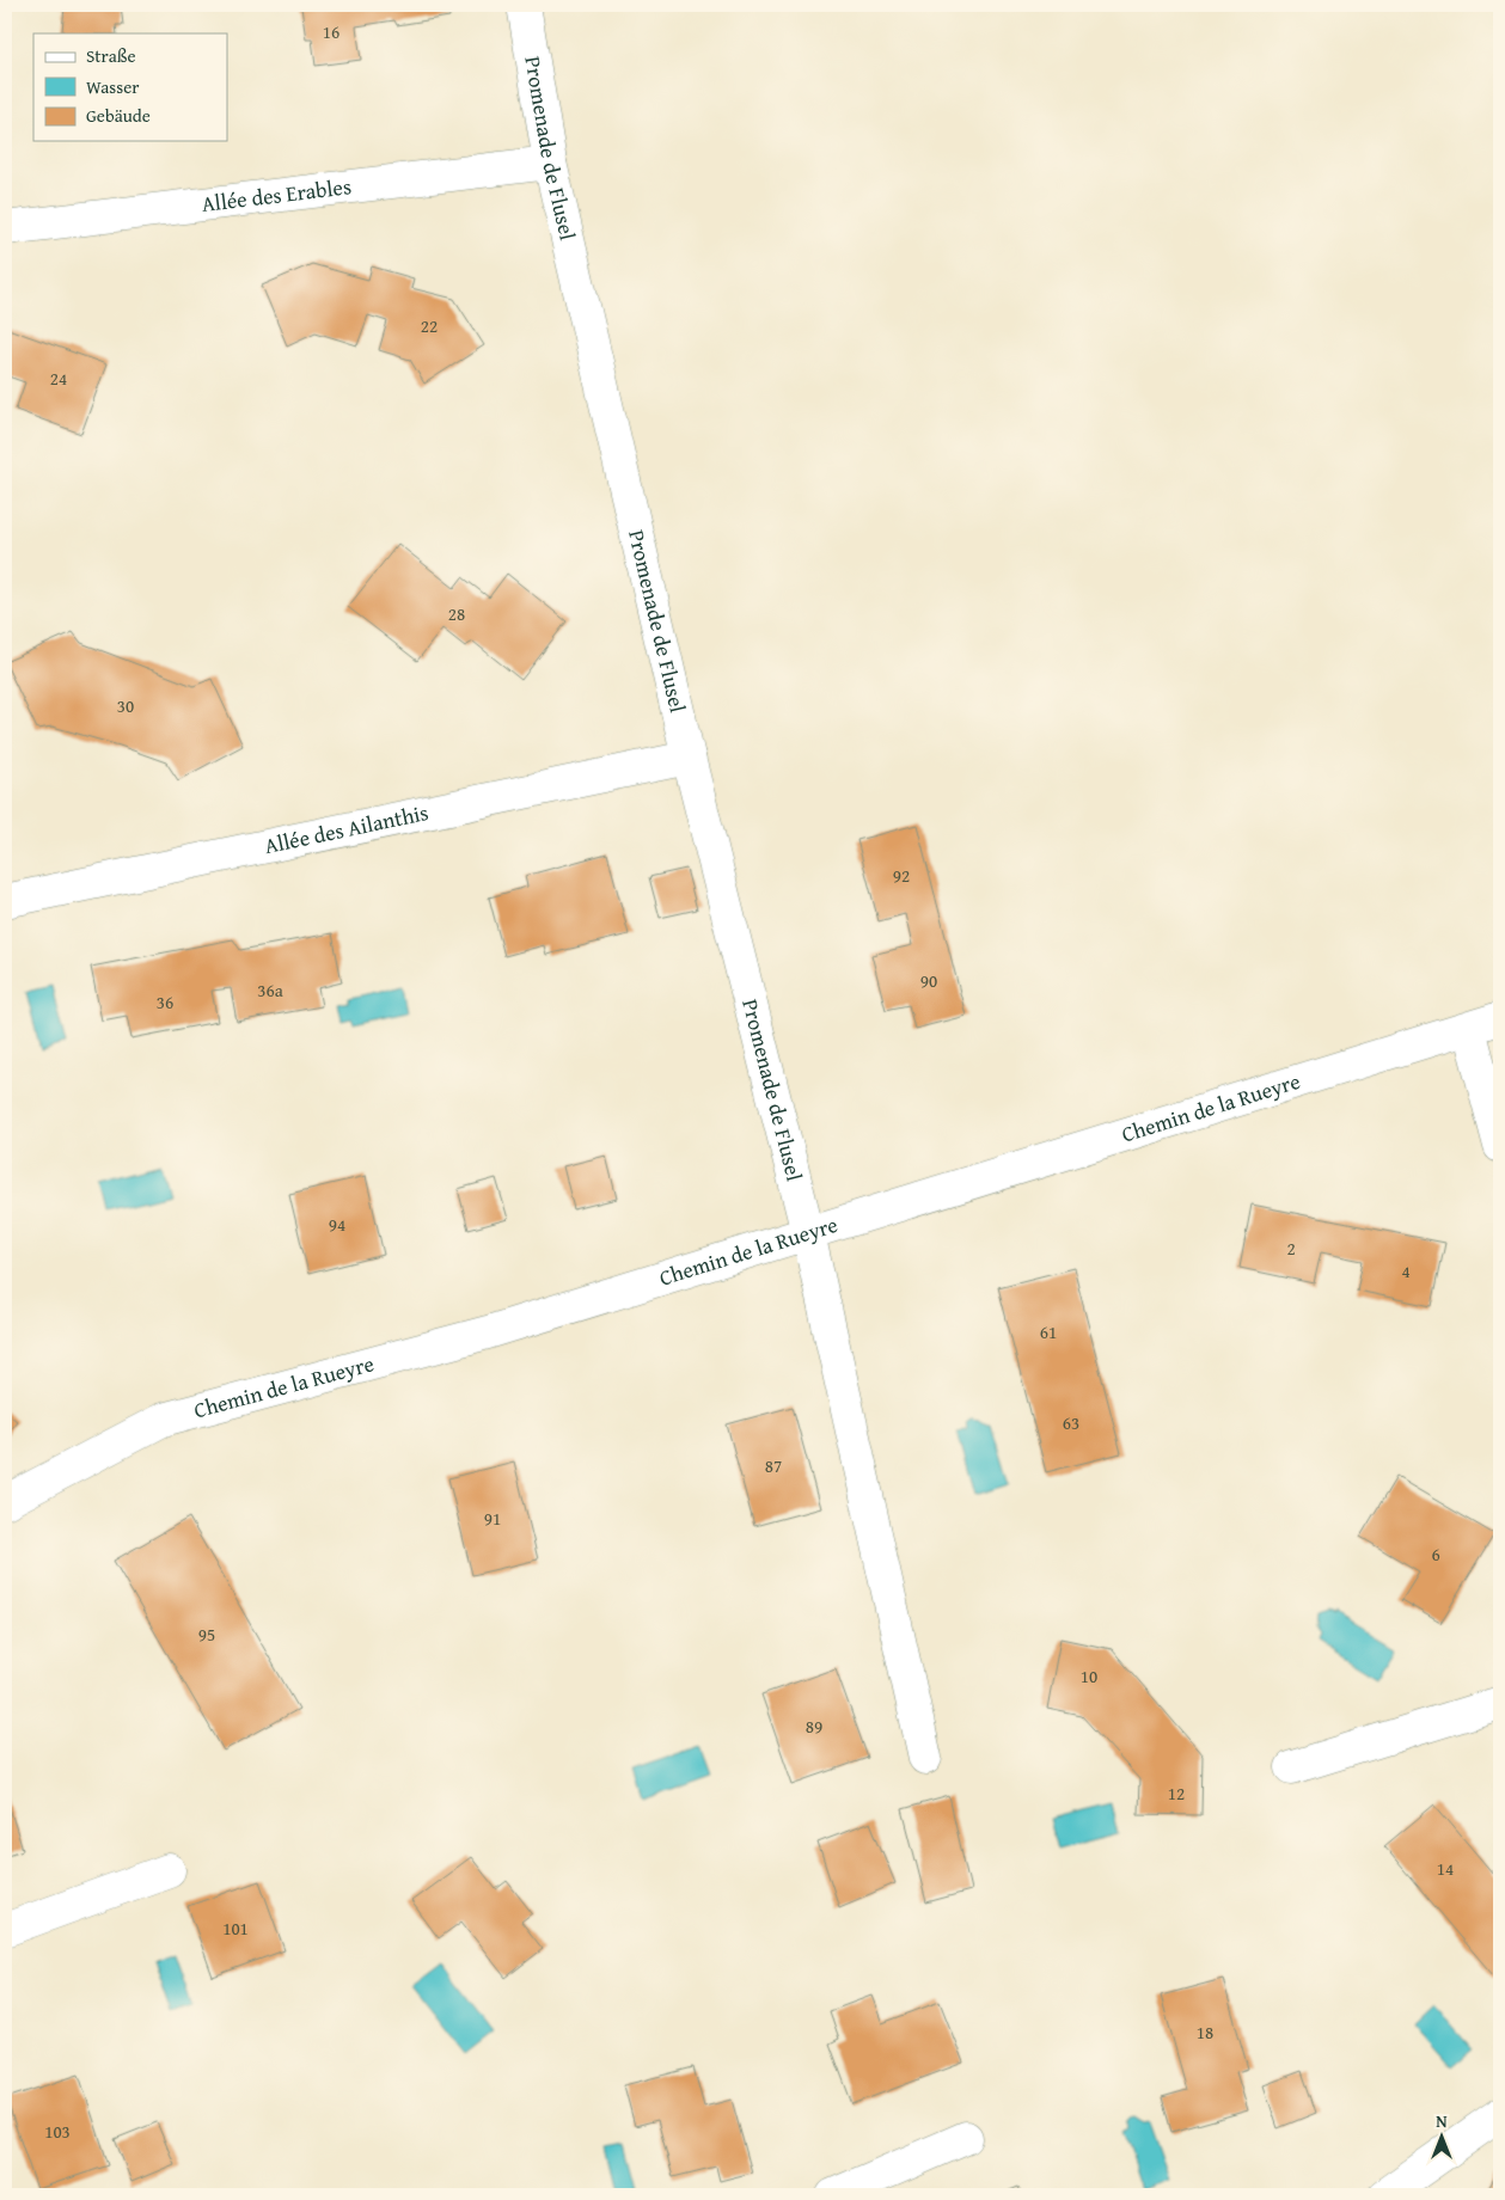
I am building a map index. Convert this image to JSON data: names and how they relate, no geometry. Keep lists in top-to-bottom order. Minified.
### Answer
{"streets":{"street":["Promenade de Flusel","Allée des Erables","Allée des Ailanthis","Chemin de la Rueyre"]},"crossings":[["Promenade de Flusel","Allée des Erables"],["Promenade de Flusel","Allée des Ailanthis"],["Promenade de Flusel","Chemin de la Rueyre"]],"house_numbers":["16","22","24","28","30","92","90","36a","36","94","2","4","61","63","87","91","6","95","10","89","12","14","101","18","103"],"legend":["Straße","Wasser","Gebäude"],"north":"top"}
